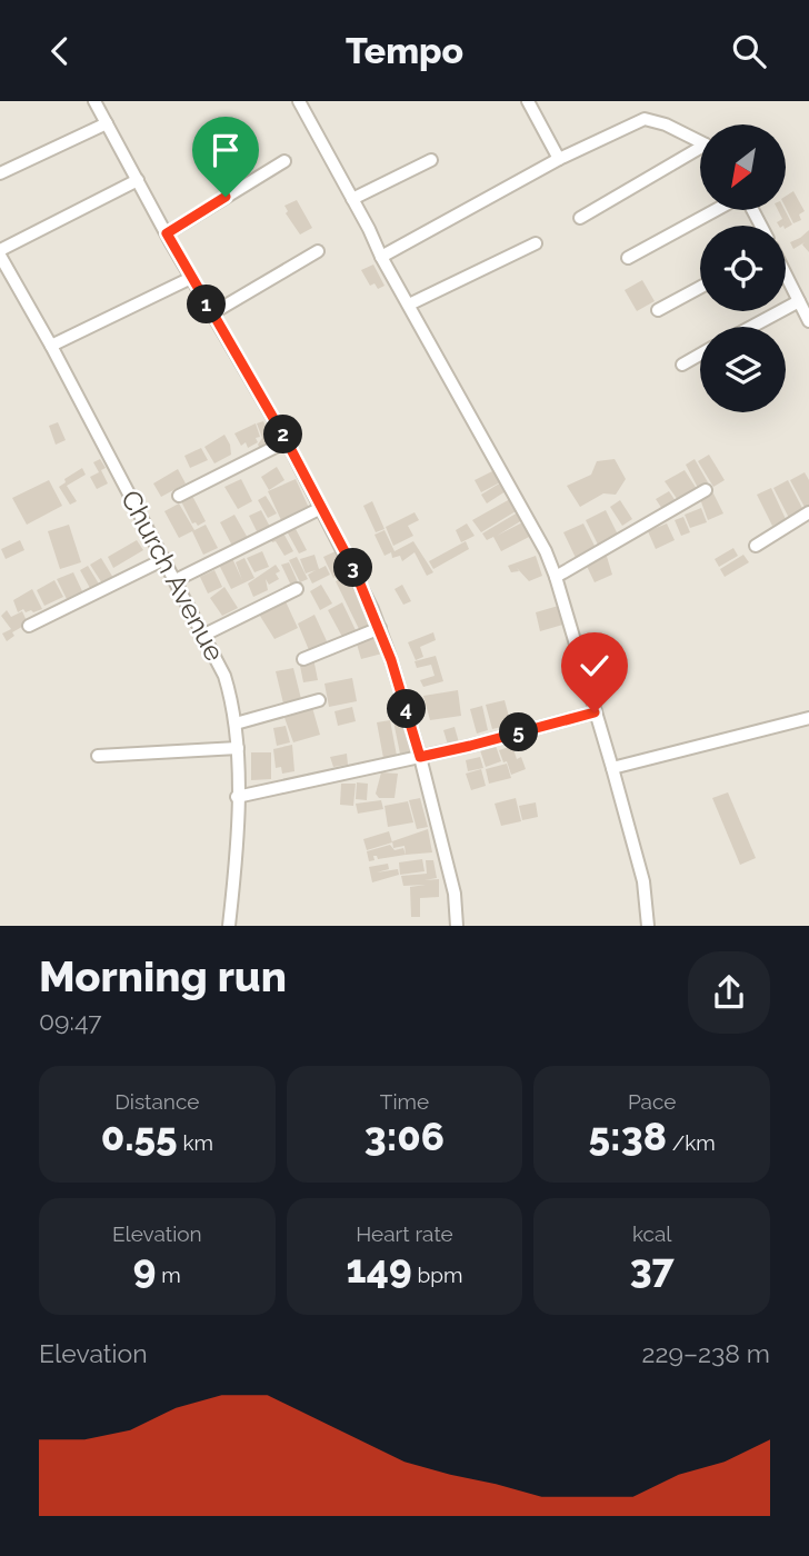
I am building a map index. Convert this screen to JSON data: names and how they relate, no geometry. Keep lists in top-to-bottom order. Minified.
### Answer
{"streets":{"street":["Church Avenue"]},"north":"bottom left","page":{"header":"Tempo","pins":["1","2","3","4","5"],"heading":["Morning run","09:47"],"stats":[["Distance","0.55 km"],["Time","3:06"],["Pace","5:38 /km"],["Elevation","9 m"],["Heart rate","149 bpm"],["kcal","37"]],"chart":["Elevation","229–238 m"]}}
